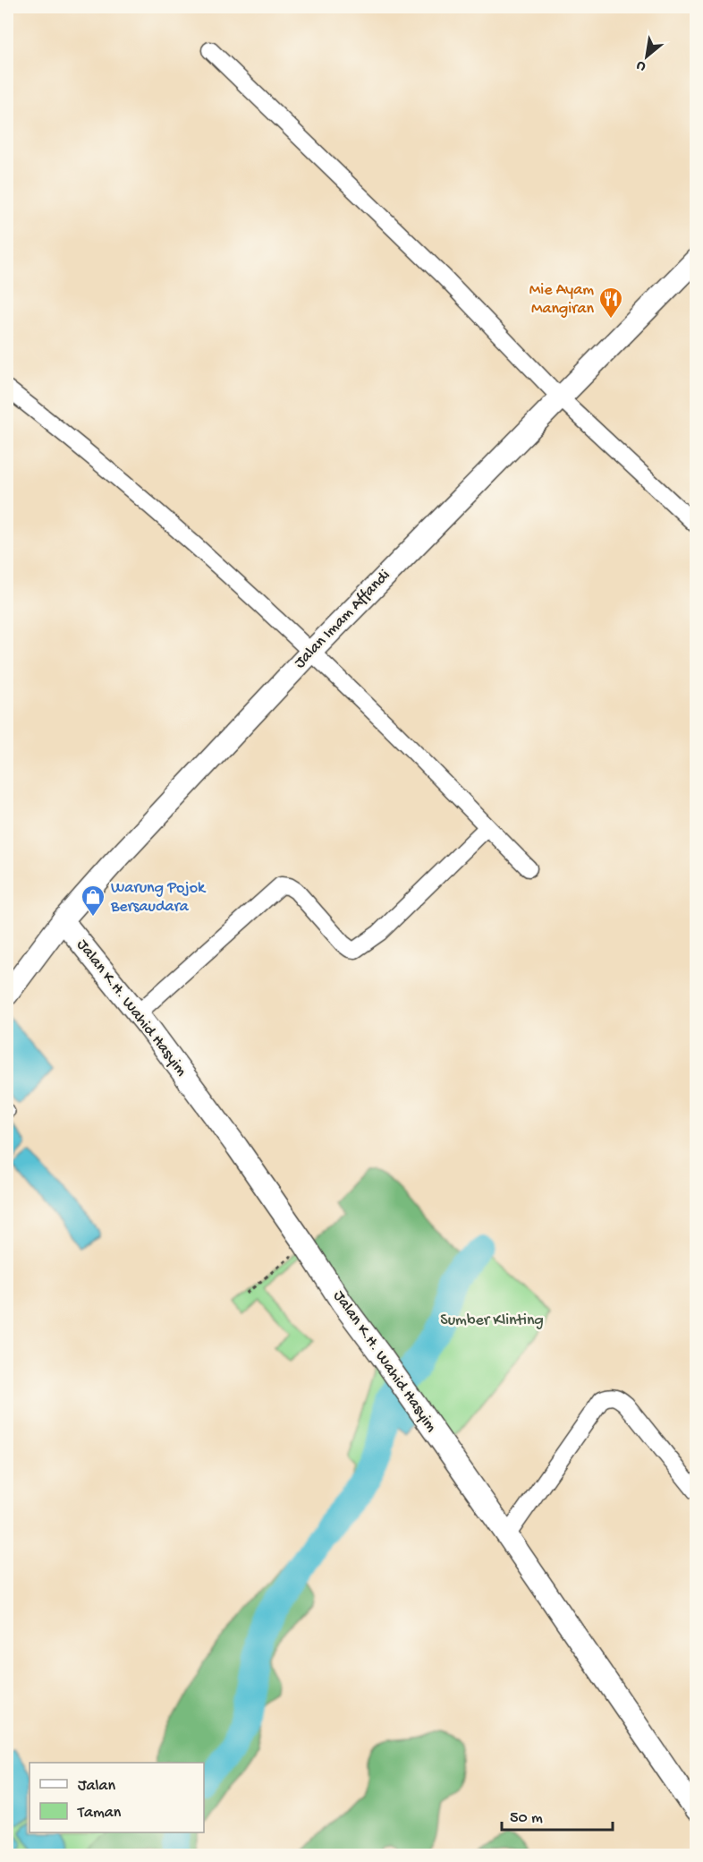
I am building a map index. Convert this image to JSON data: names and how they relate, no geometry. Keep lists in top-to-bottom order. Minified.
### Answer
{"streets":{"street":["Jalan Imam Affandi","Jalan K.H. Wahid Hasyim"]},"crossings":[["Jalan Imam Affandi","Jalan K.H. Wahid Hasyim"]],"parks":["Sumber Klinting"],"places":{"restaurant":["Mie Ayam Mangiran"],"shop":["Warung Pojok Bersaudara"]},"legend":["Jalan","Taman"],"scale_bar":"50 m","north":"bottom left"}
